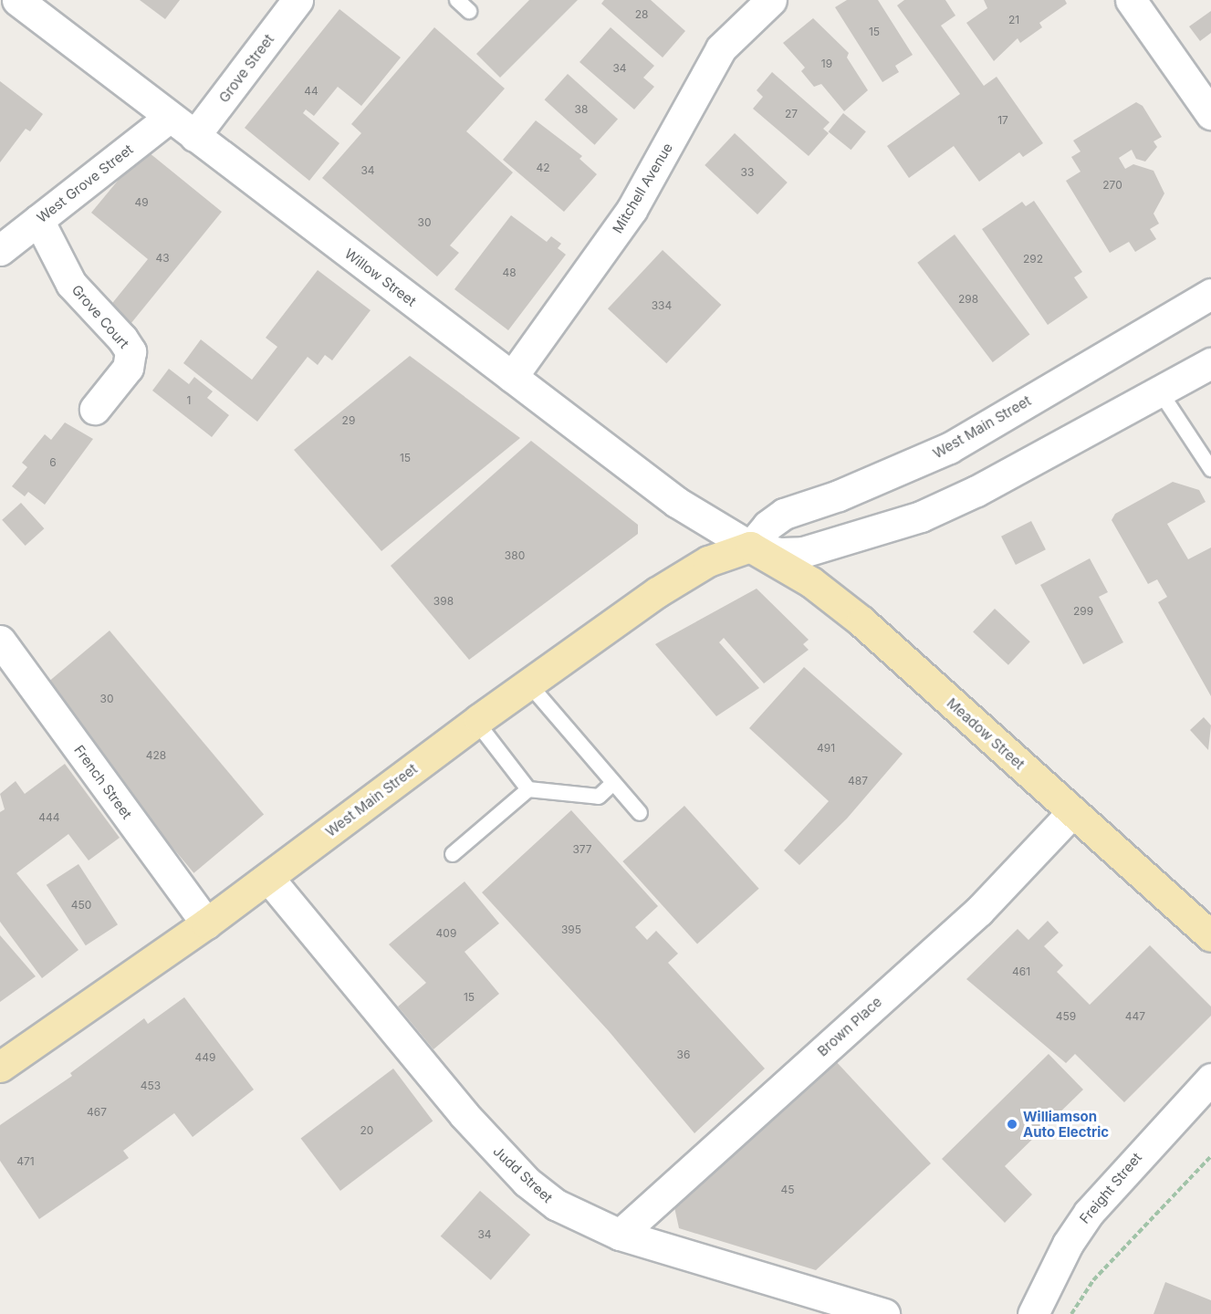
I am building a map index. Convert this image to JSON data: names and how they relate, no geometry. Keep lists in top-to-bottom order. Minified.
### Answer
{"streets":{"main road":["West Main Street","Meadow Street"],"street":["Grove Street","West Grove Street","Mitchell Avenue","Willow Street","Grove Court","French Street","Brown Place","Judd Street","Freight Street"]},"crossings":[["Grove Street","Willow Street"],["West Grove Street","Willow Street"],["West Grove Street","Grove Court"],["Mitchell Avenue","Willow Street"],["Willow Street","West Main Street"],["Willow Street","Meadow Street"],["West Main Street","Meadow Street"],["West Main Street","French Street"],["West Main Street","Judd Street"],["Meadow Street","Brown Place"],["Brown Place","Judd Street"]],"places":["Williamson Auto Electric"],"house_numbers":["28","21","15","19","34","44","38","27","17","42","34","33","270","49","30","43","292","48","298","334","1","29","15","6","380","398","299","30","491","428","487","444","377","450","395","409","461","15","459","447","36","449","453","467","20","471","45","34"]}
